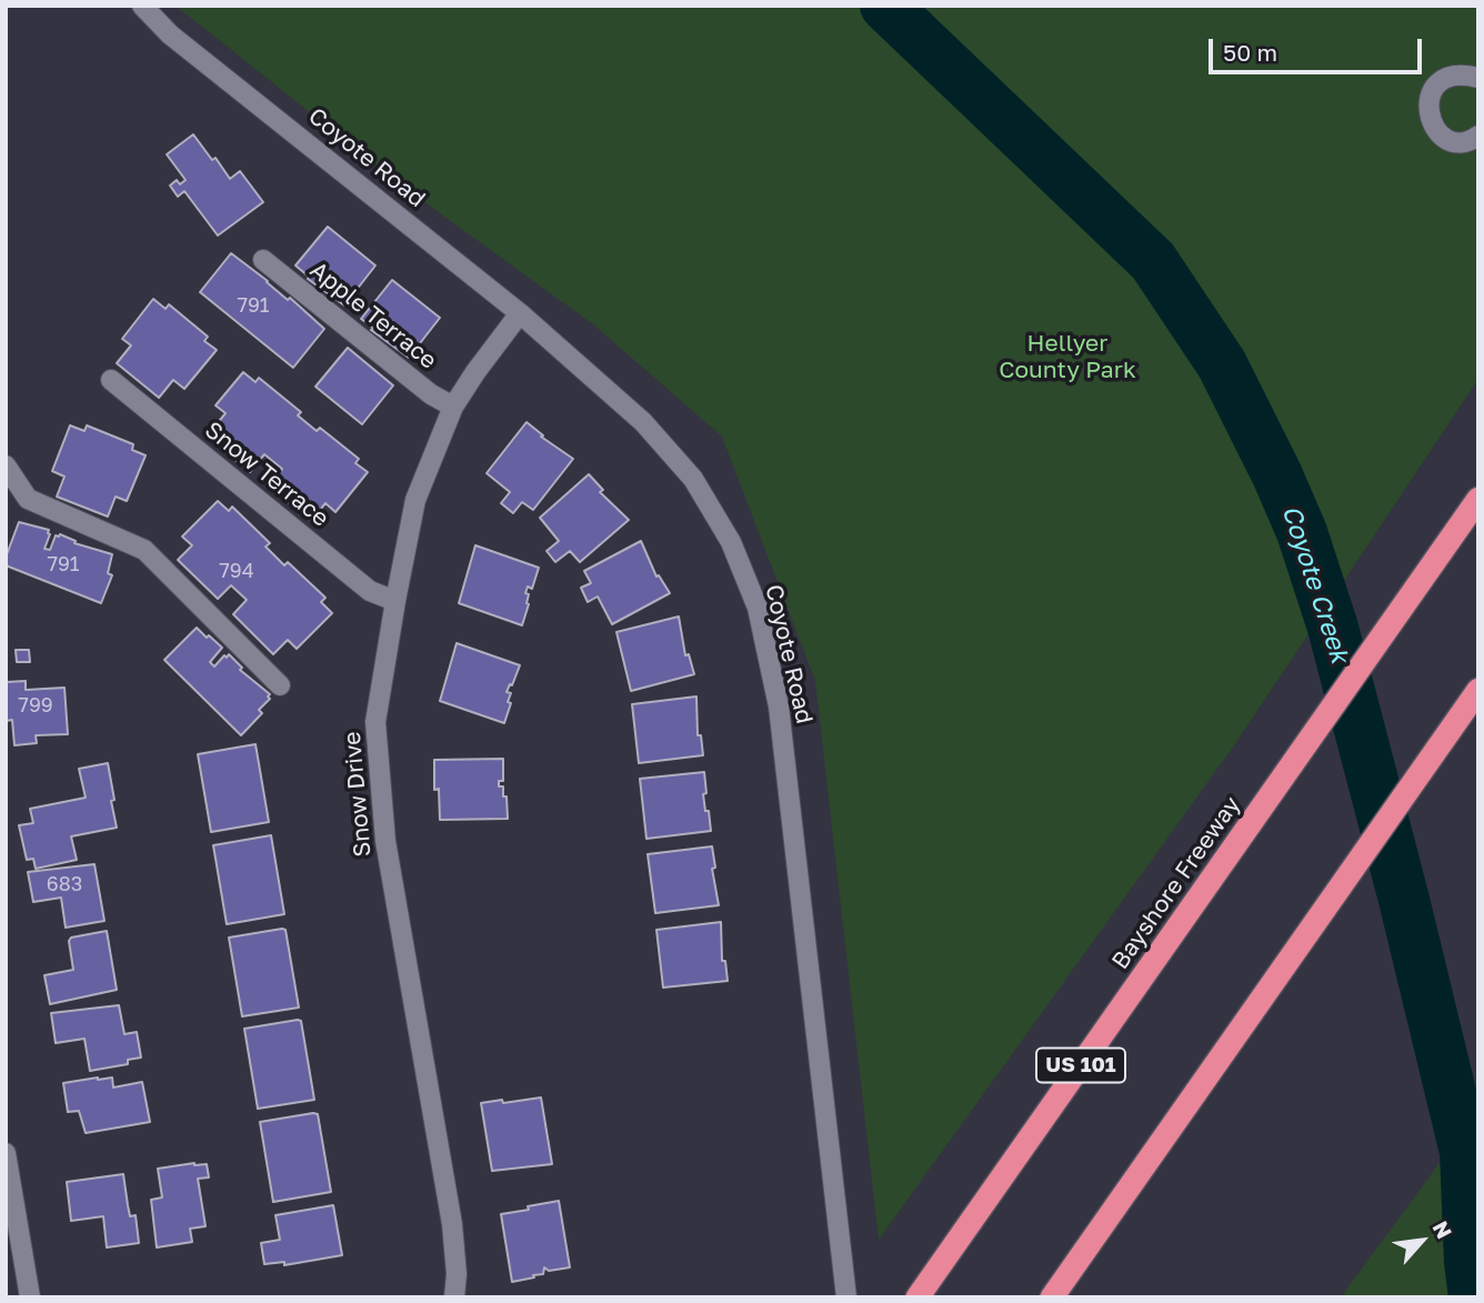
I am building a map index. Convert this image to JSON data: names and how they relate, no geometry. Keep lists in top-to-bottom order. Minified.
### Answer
{"streets":{"highway":["Bayshore Freeway","US 101"],"street":["Coyote Road","Apple Terrace","Snow Terrace","Snow Drive"]},"crossings":[["Coyote Road","Snow Drive"],["Apple Terrace","Snow Drive"],["Snow Terrace","Snow Drive"]],"water":["Coyote Creek"],"parks":["Hellyer County Park"],"house_numbers":["791","791","794","799","683"],"scale_bar":"50 m","north":"top right"}
